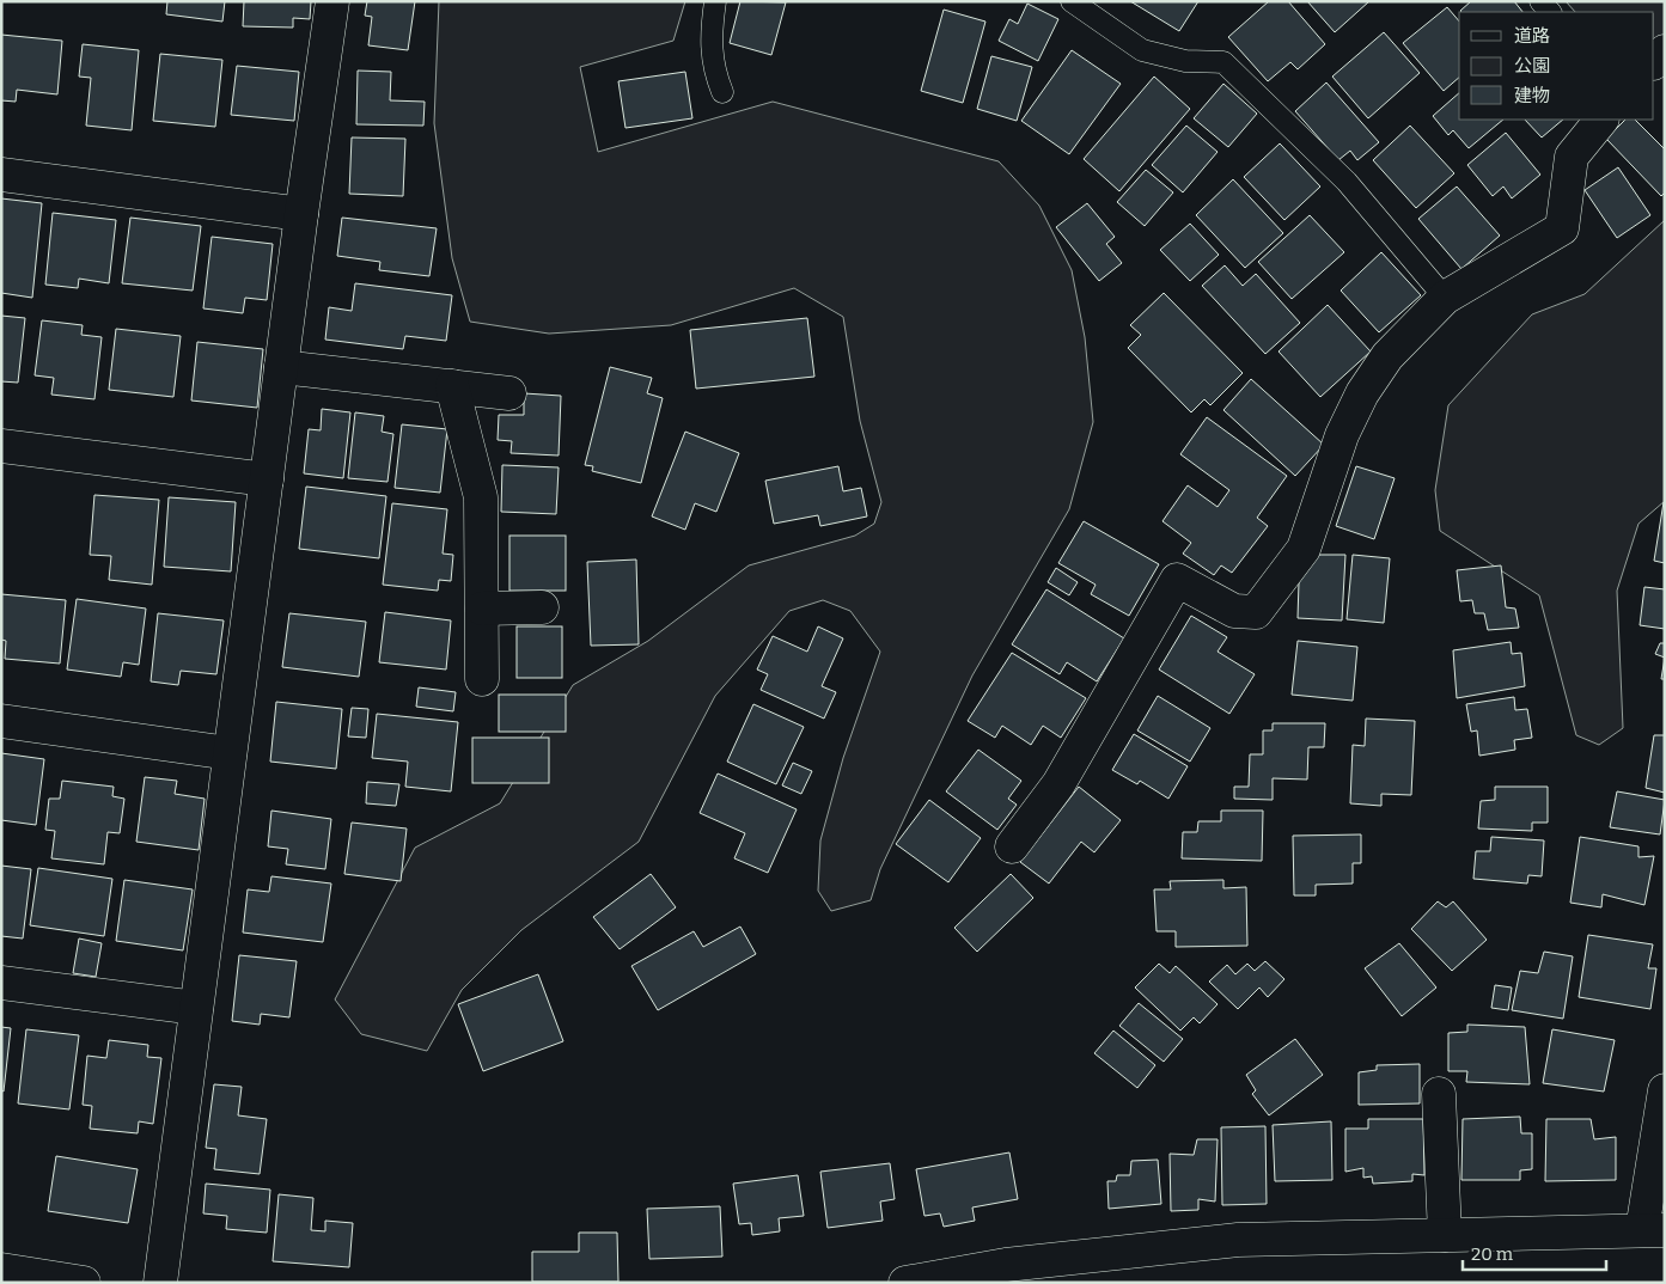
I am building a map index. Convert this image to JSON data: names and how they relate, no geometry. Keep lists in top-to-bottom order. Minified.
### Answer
{"legend":["道路","公園","建物"],"scale_bar":"20 m"}
